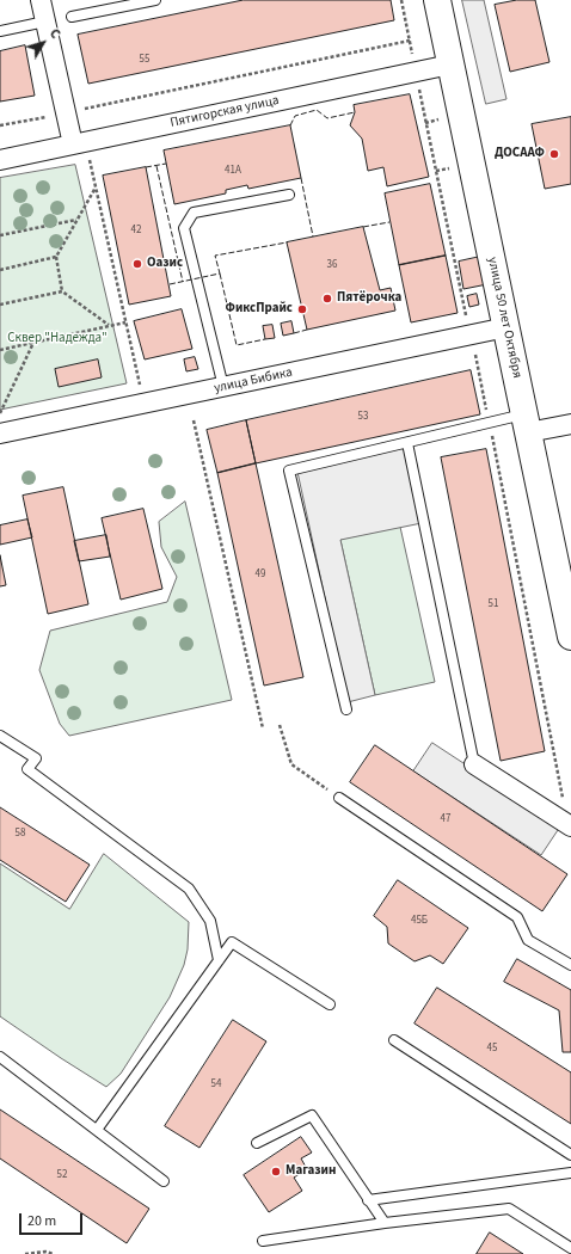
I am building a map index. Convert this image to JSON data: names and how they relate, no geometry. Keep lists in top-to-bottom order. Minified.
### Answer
{"streets":{"main road":["улица 50 лет Октября"],"street":["Пятигорская улица","улица Бибика"]},"crossings":[["Пятигорская улица","улица 50 лет Октября"],["улица 50 лет Октября","улица Бибика"]],"parks":["Сквер \"Надежда\""],"places":["ДОСААФ","Оазис","Пятёрочка","ФиксПрайс","Магазин"],"house_numbers":["55","41А","42","36","53","49","51","47","58","45Б","45","54","52"],"scale_bar":"20 m","north":"top right"}
